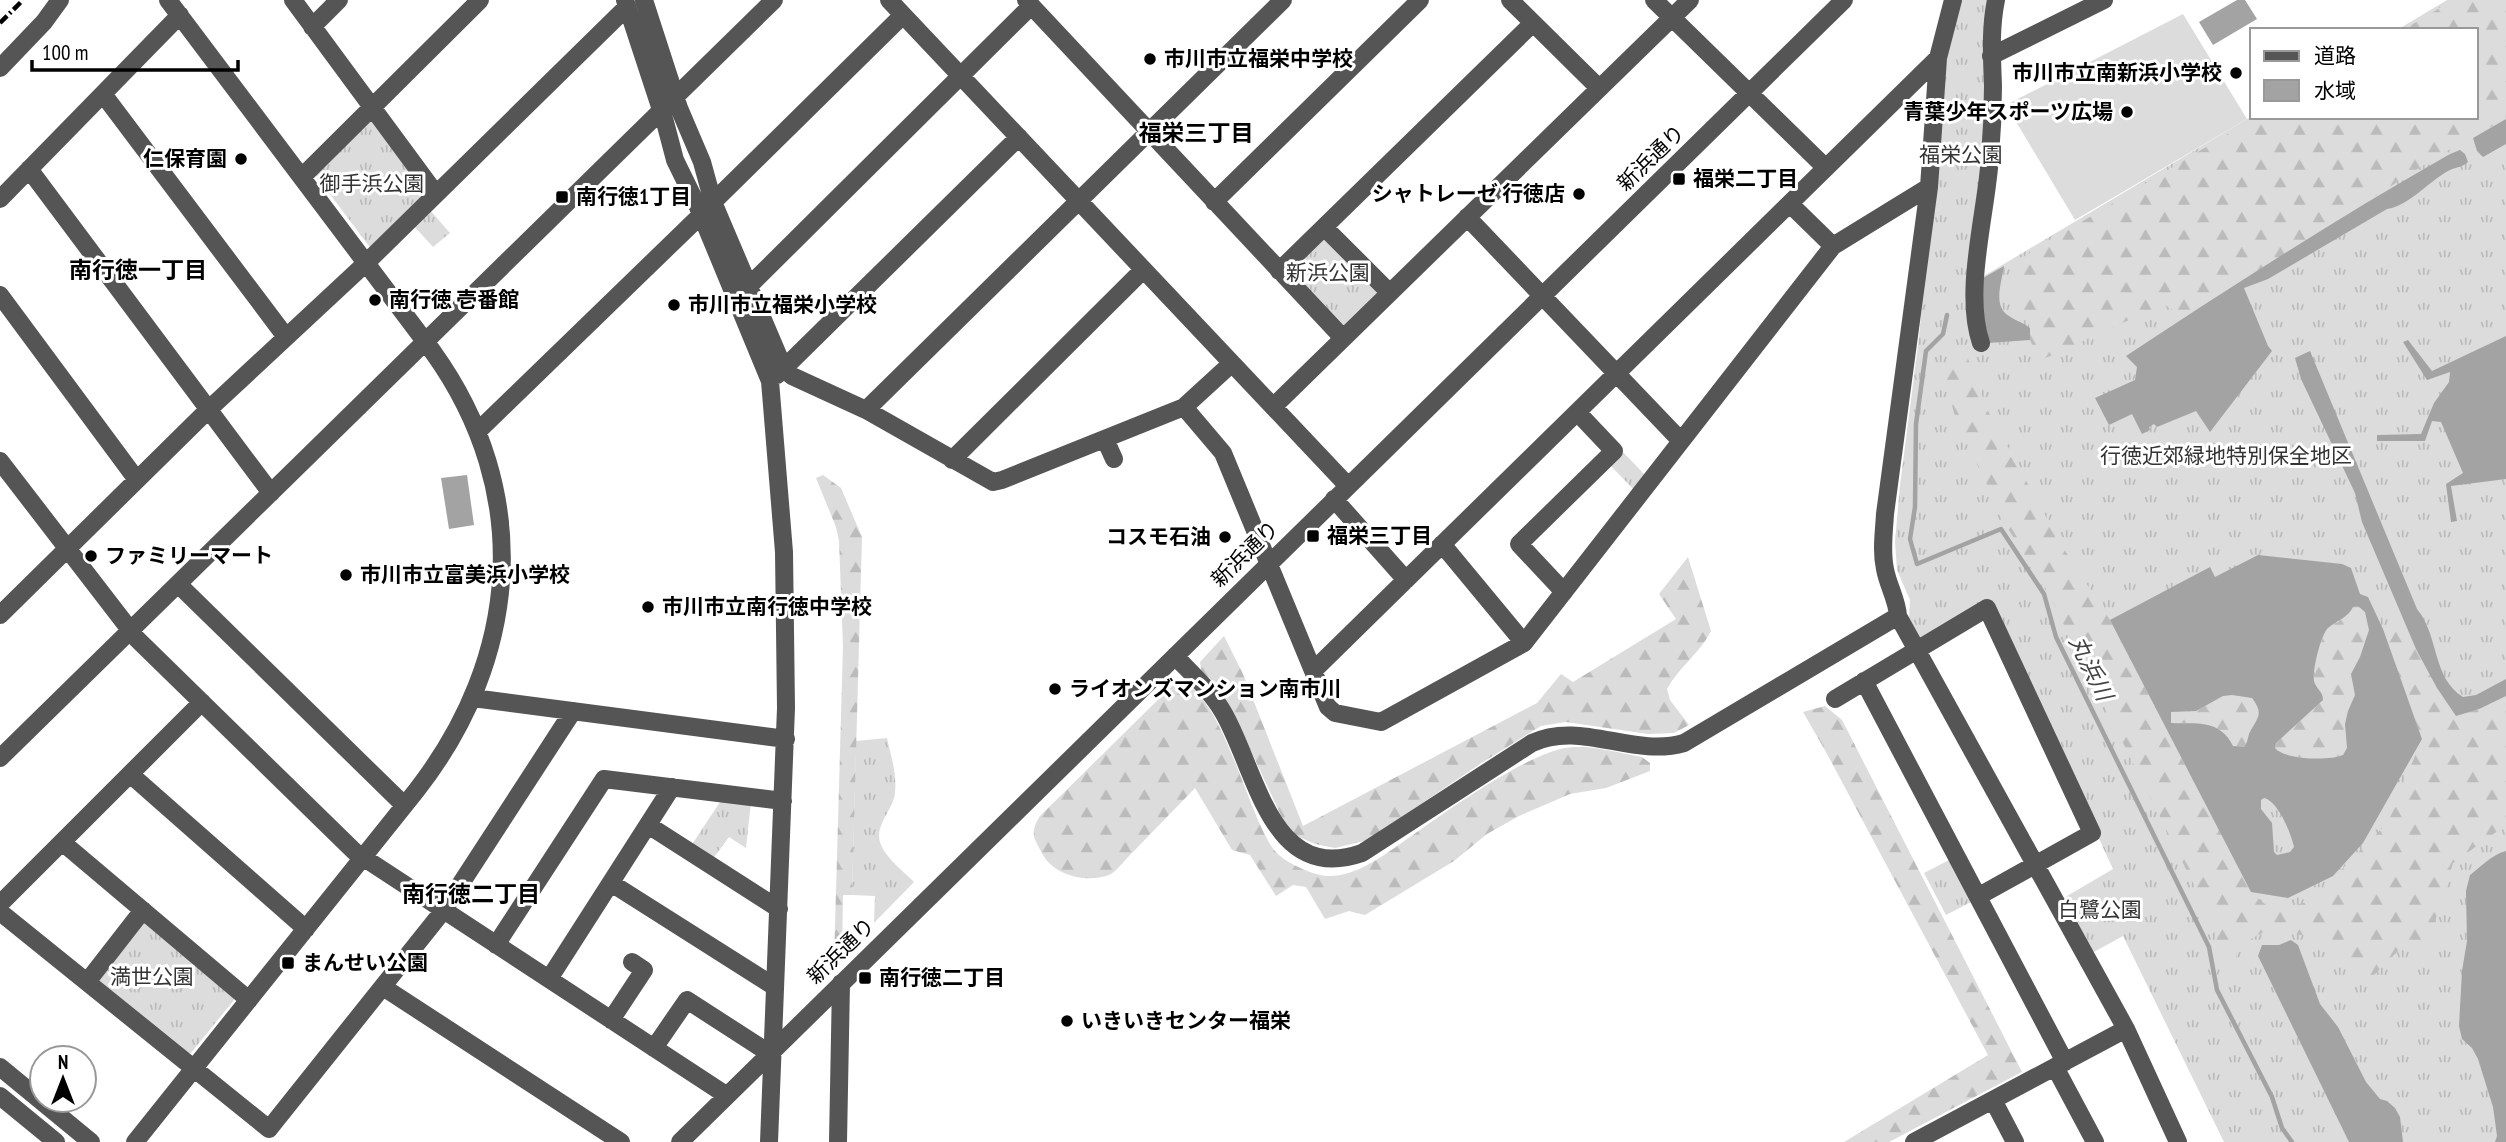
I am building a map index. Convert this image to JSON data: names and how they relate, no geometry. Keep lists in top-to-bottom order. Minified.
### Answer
{"streets":{"street":["新浜通り"]},"districts":["福栄三丁目","南行徳一丁目","南行徳二丁目"],"water":["丸浜川"],"parks":["福栄公園","御手浜公園","新浜公園","行徳近郊緑地特別保全地区","白鷺公園","満世公園"],"places":{"other":["市川市立福栄中学校","市川市立南新浜小学校","青葉少年スポーツ広場","仁保育園","シャトレーゼ 行徳店","南行徳 壱番館","市川市立福栄小学校","コスモ石油","ファミリーマート","市川市立富美浜小学校","市川市立南行徳中学校","ライオンズマンション南市川","いきいきセンター福栄"],"transit":["福栄二丁目","南行徳1丁目","福栄三丁目","まんせい公園","南行徳二丁目"]},"legend":["道路","水域"],"scale_bar":"100 m","north":"top"}
